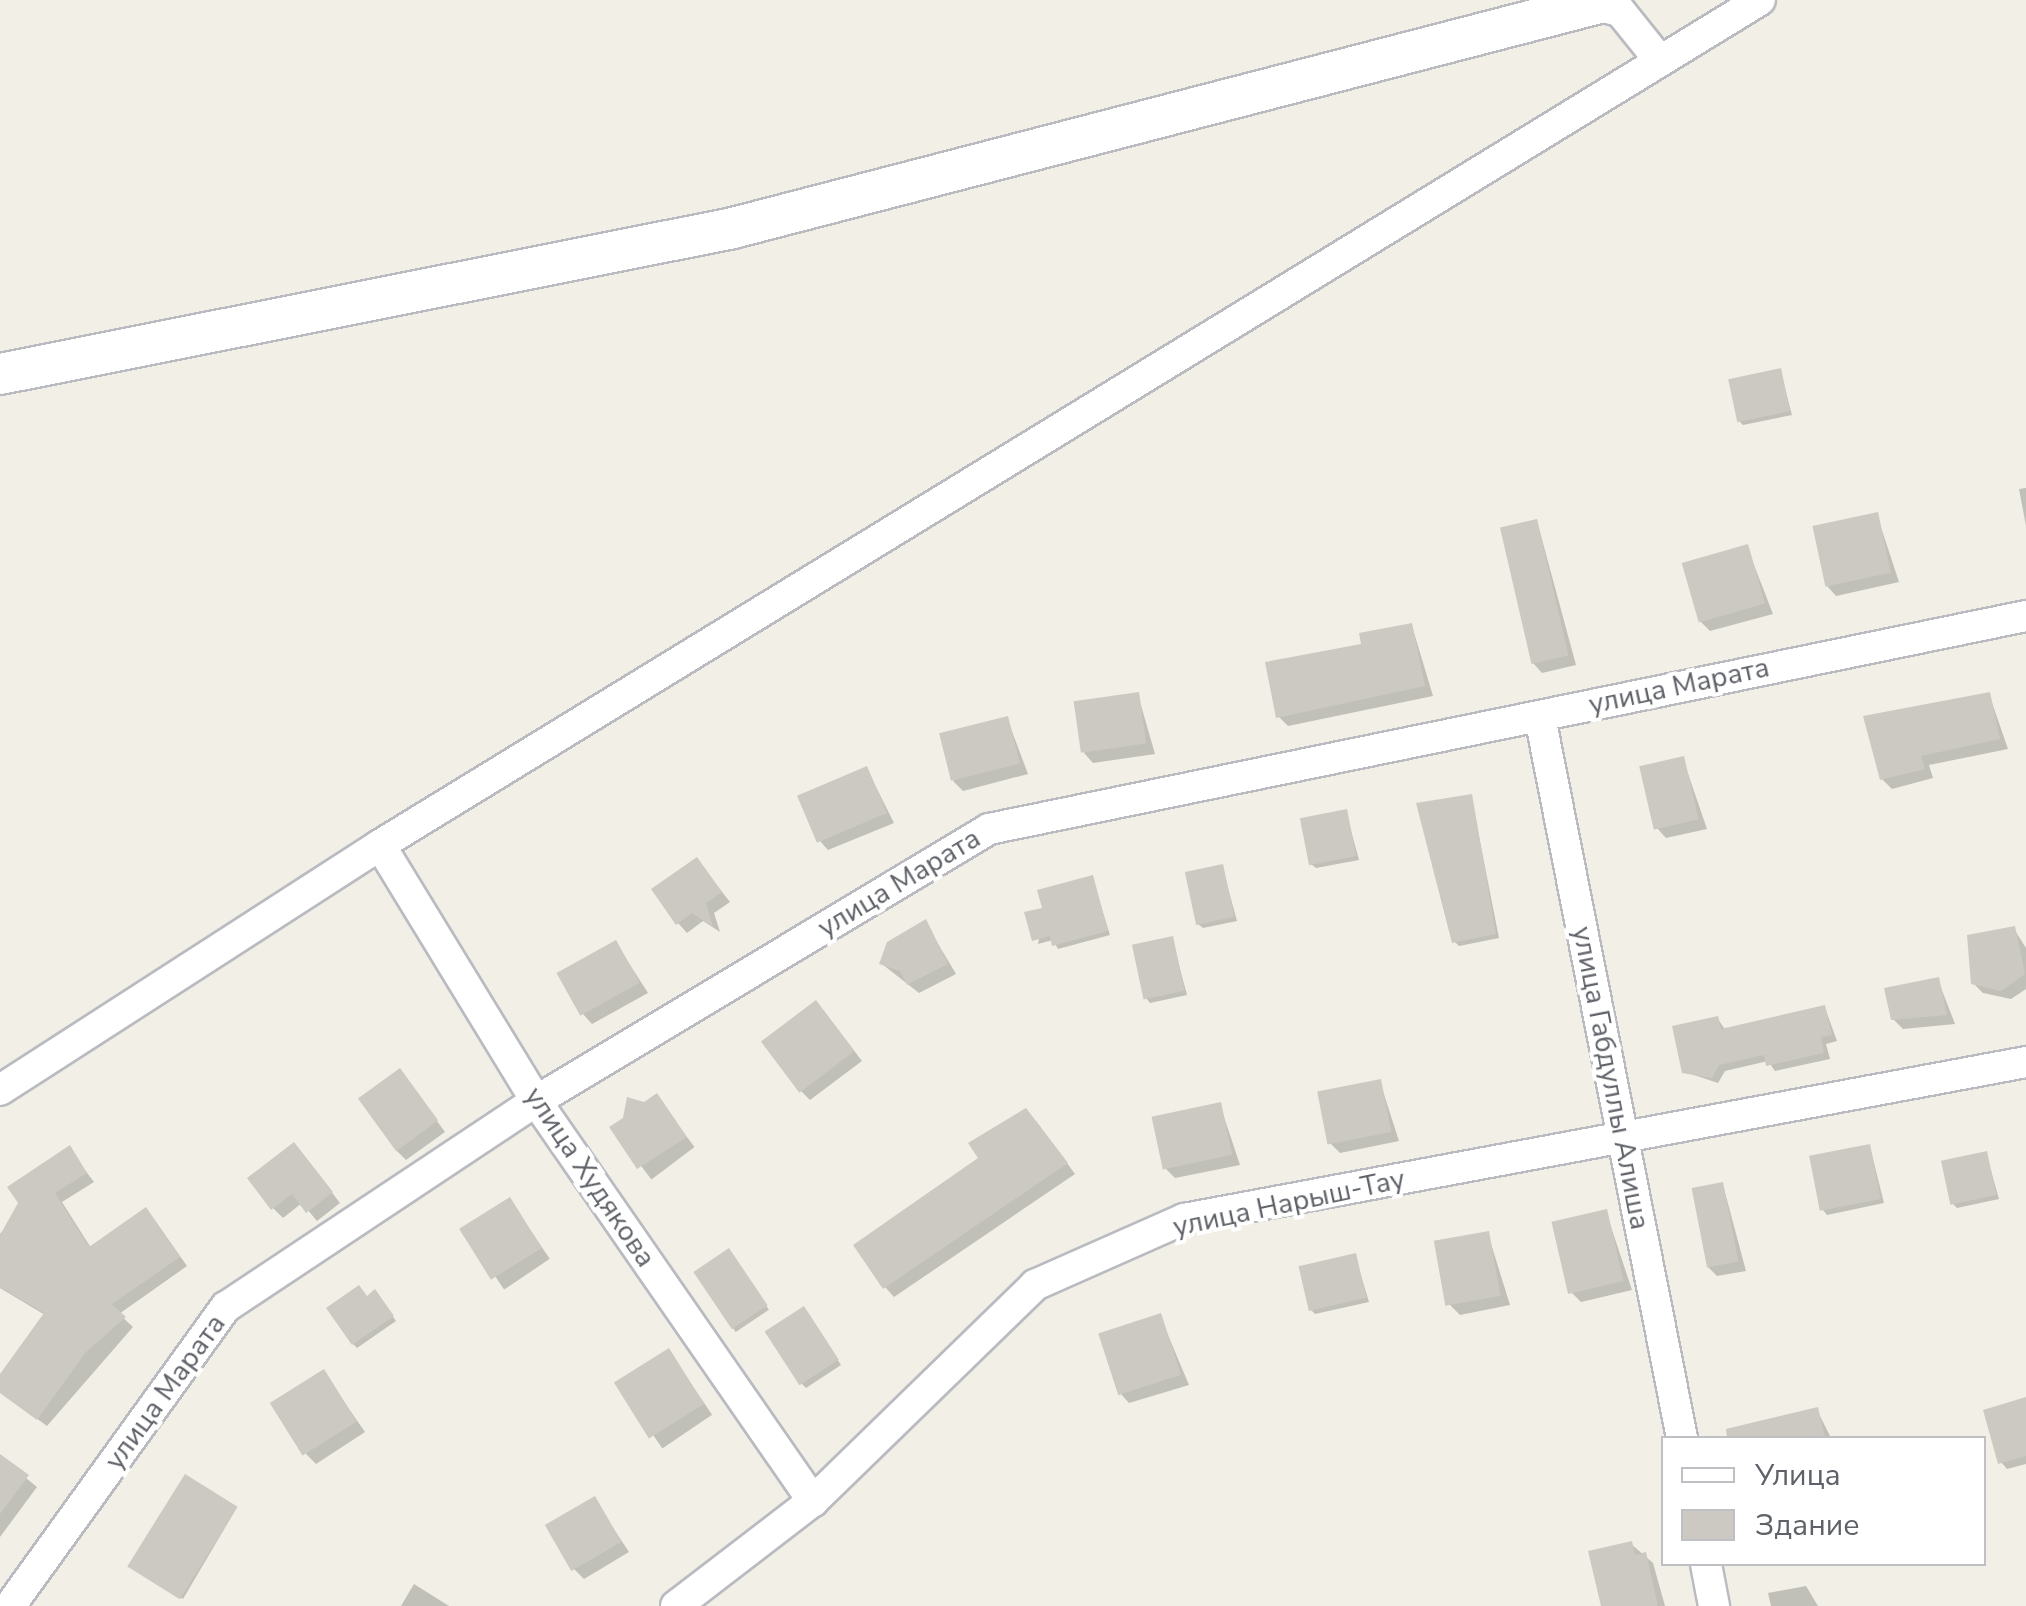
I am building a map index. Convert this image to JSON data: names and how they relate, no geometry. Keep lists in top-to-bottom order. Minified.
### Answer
{"streets":{"street":["улица Марата","улица Габдуллы Алиша","улица Худякова","улица Нарыш-Тау"]},"crossings":[["улица Марата","улица Габдуллы Алиша"],["улица Марата","улица Худякова"],["улица Габдуллы Алиша","улица Нарыш-Тау"],["улица Худякова","улица Нарыш-Тау"]],"legend":["Улица","Здание"]}
